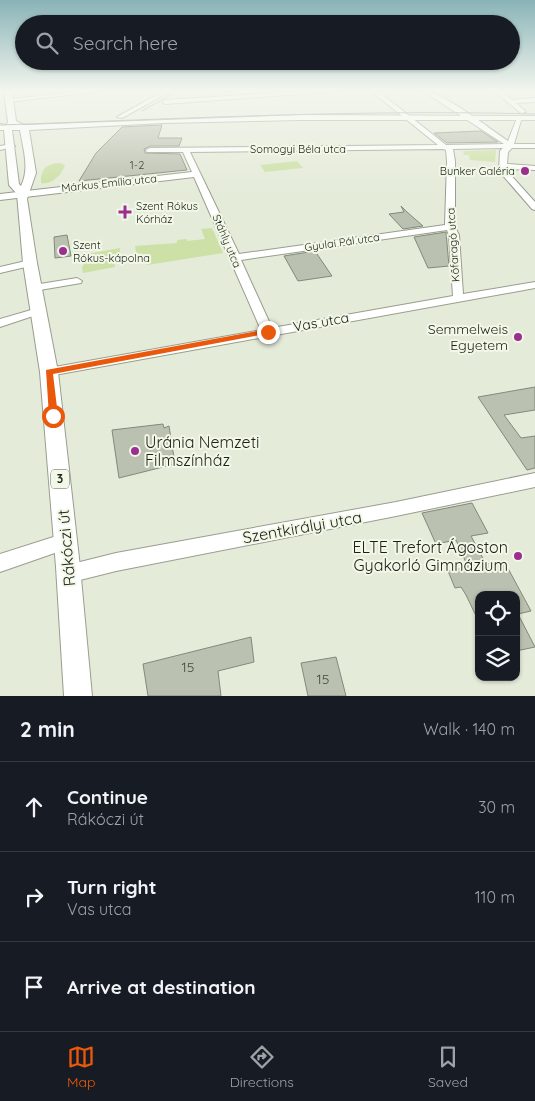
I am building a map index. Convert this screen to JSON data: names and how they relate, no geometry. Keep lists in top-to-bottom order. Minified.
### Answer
{"streets":{"main road":["3","Rákóczi út"],"street":["Somogyi Béla utca","Márkus Emília utca","Stáhly utca","Gyulai Pál utca","Kőfaragó utca","Vas utca","Szentkirályi utca"]},"crossings":[["Somogyi Béla utca","Stáhly utca"],["Somogyi Béla utca","Kőfaragó utca"],["Márkus Emília utca","Stáhly utca"],["Márkus Emília utca","Rákóczi út"],["Stáhly utca","Gyulai Pál utca"],["Stáhly utca","Vas utca"],["Gyulai Pál utca","Kőfaragó utca"],["Kőfaragó utca","Vas utca"],["Vas utca","Rákóczi út"],["Szentkirályi utca","Rákóczi út"]],"places":{"other":["Bunker Galéria","Szent Rókus-kápolna","Semmelweis Egyetem","Uránia Nemzeti Filmszínház","ELTE Trefort Ágoston Gyakorló Gimnázium"],"health":["Szent Rókus Kórház"]},"house_numbers":["1-2","15","15"],"page":{"search":"Search here","heading":["2 min","Walk · 140 m"],"list":[["Continue","Rákóczi út","30 m"],["Turn right","Vas utca","110 m"],"Arrive at destination"],"nav":["Map","Directions","Saved"]}}
